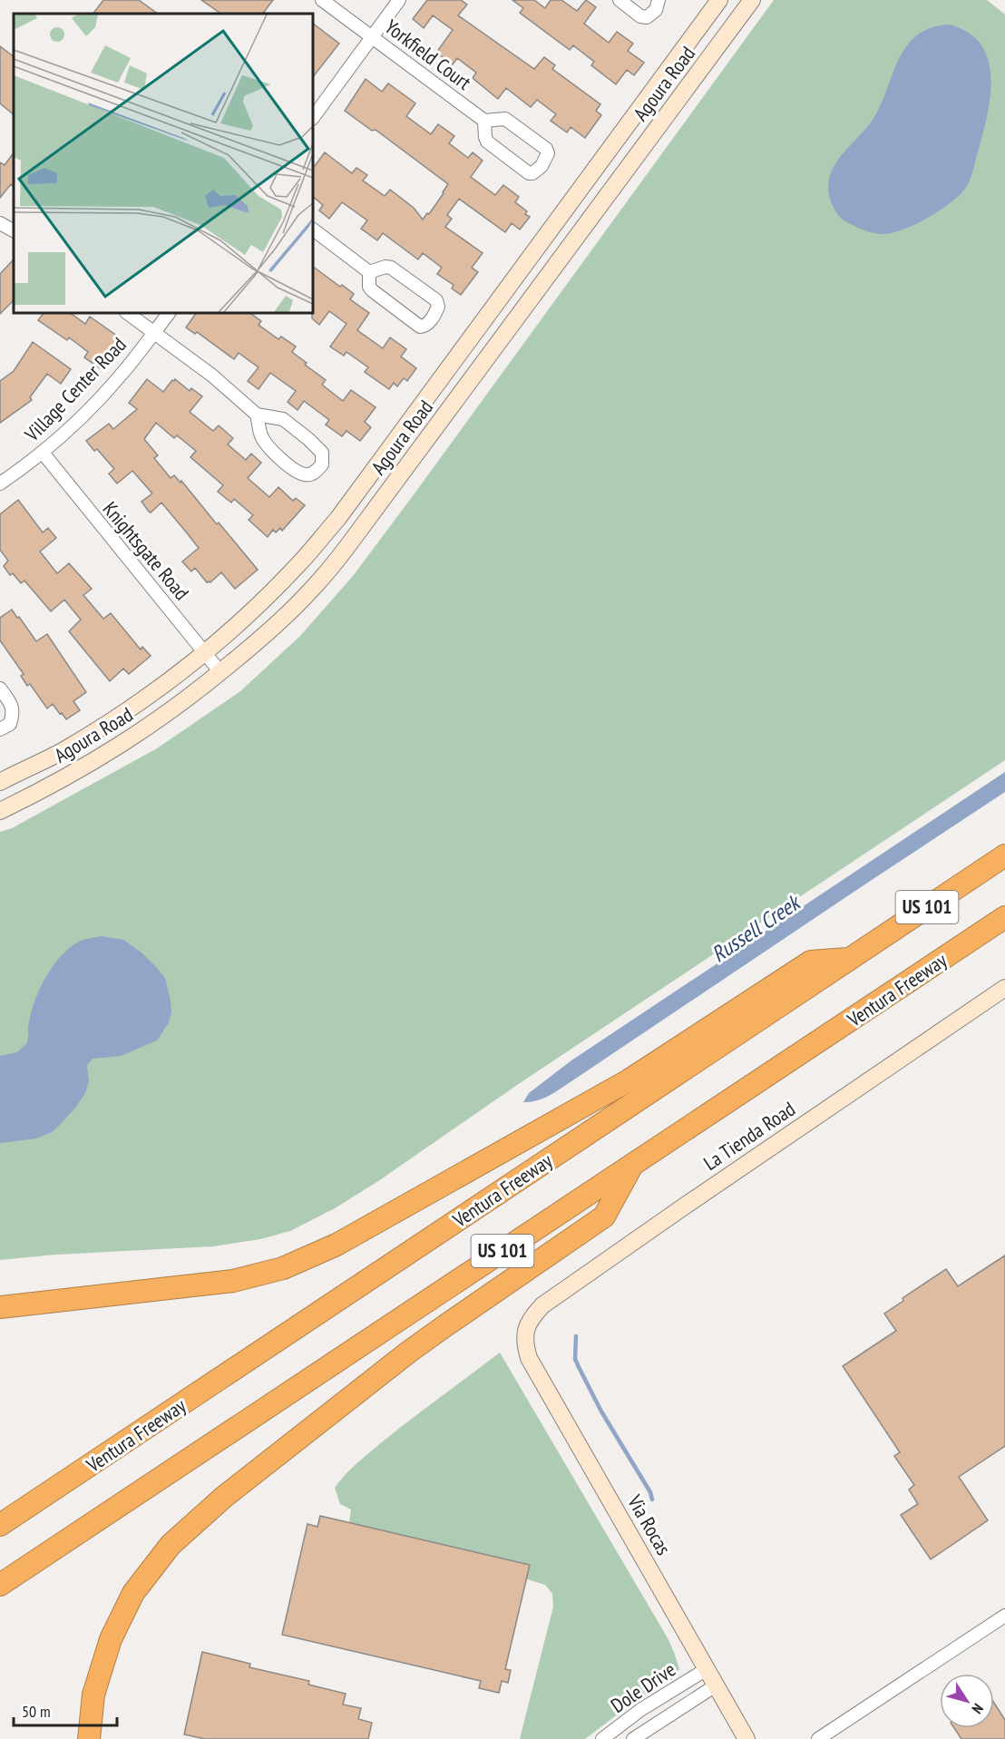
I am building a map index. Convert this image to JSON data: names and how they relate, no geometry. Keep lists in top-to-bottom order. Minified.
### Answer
{"streets":{"highway":["US 101","Ventura Freeway"],"main road":["Agoura Road","La Tienda Road","Via Rocas"],"street":["Yorkfield Court","Village Center Road","Knightsgate Road","Dole Drive"]},"crossings":[["Agoura Road","Knightsgate Road"],["Village Center Road","Knightsgate Road"],["La Tienda Road","Via Rocas"],["Via Rocas","Dole Drive"]],"water":["Russell Creek"],"scale_bar":"50 m","north":"bottom right"}
